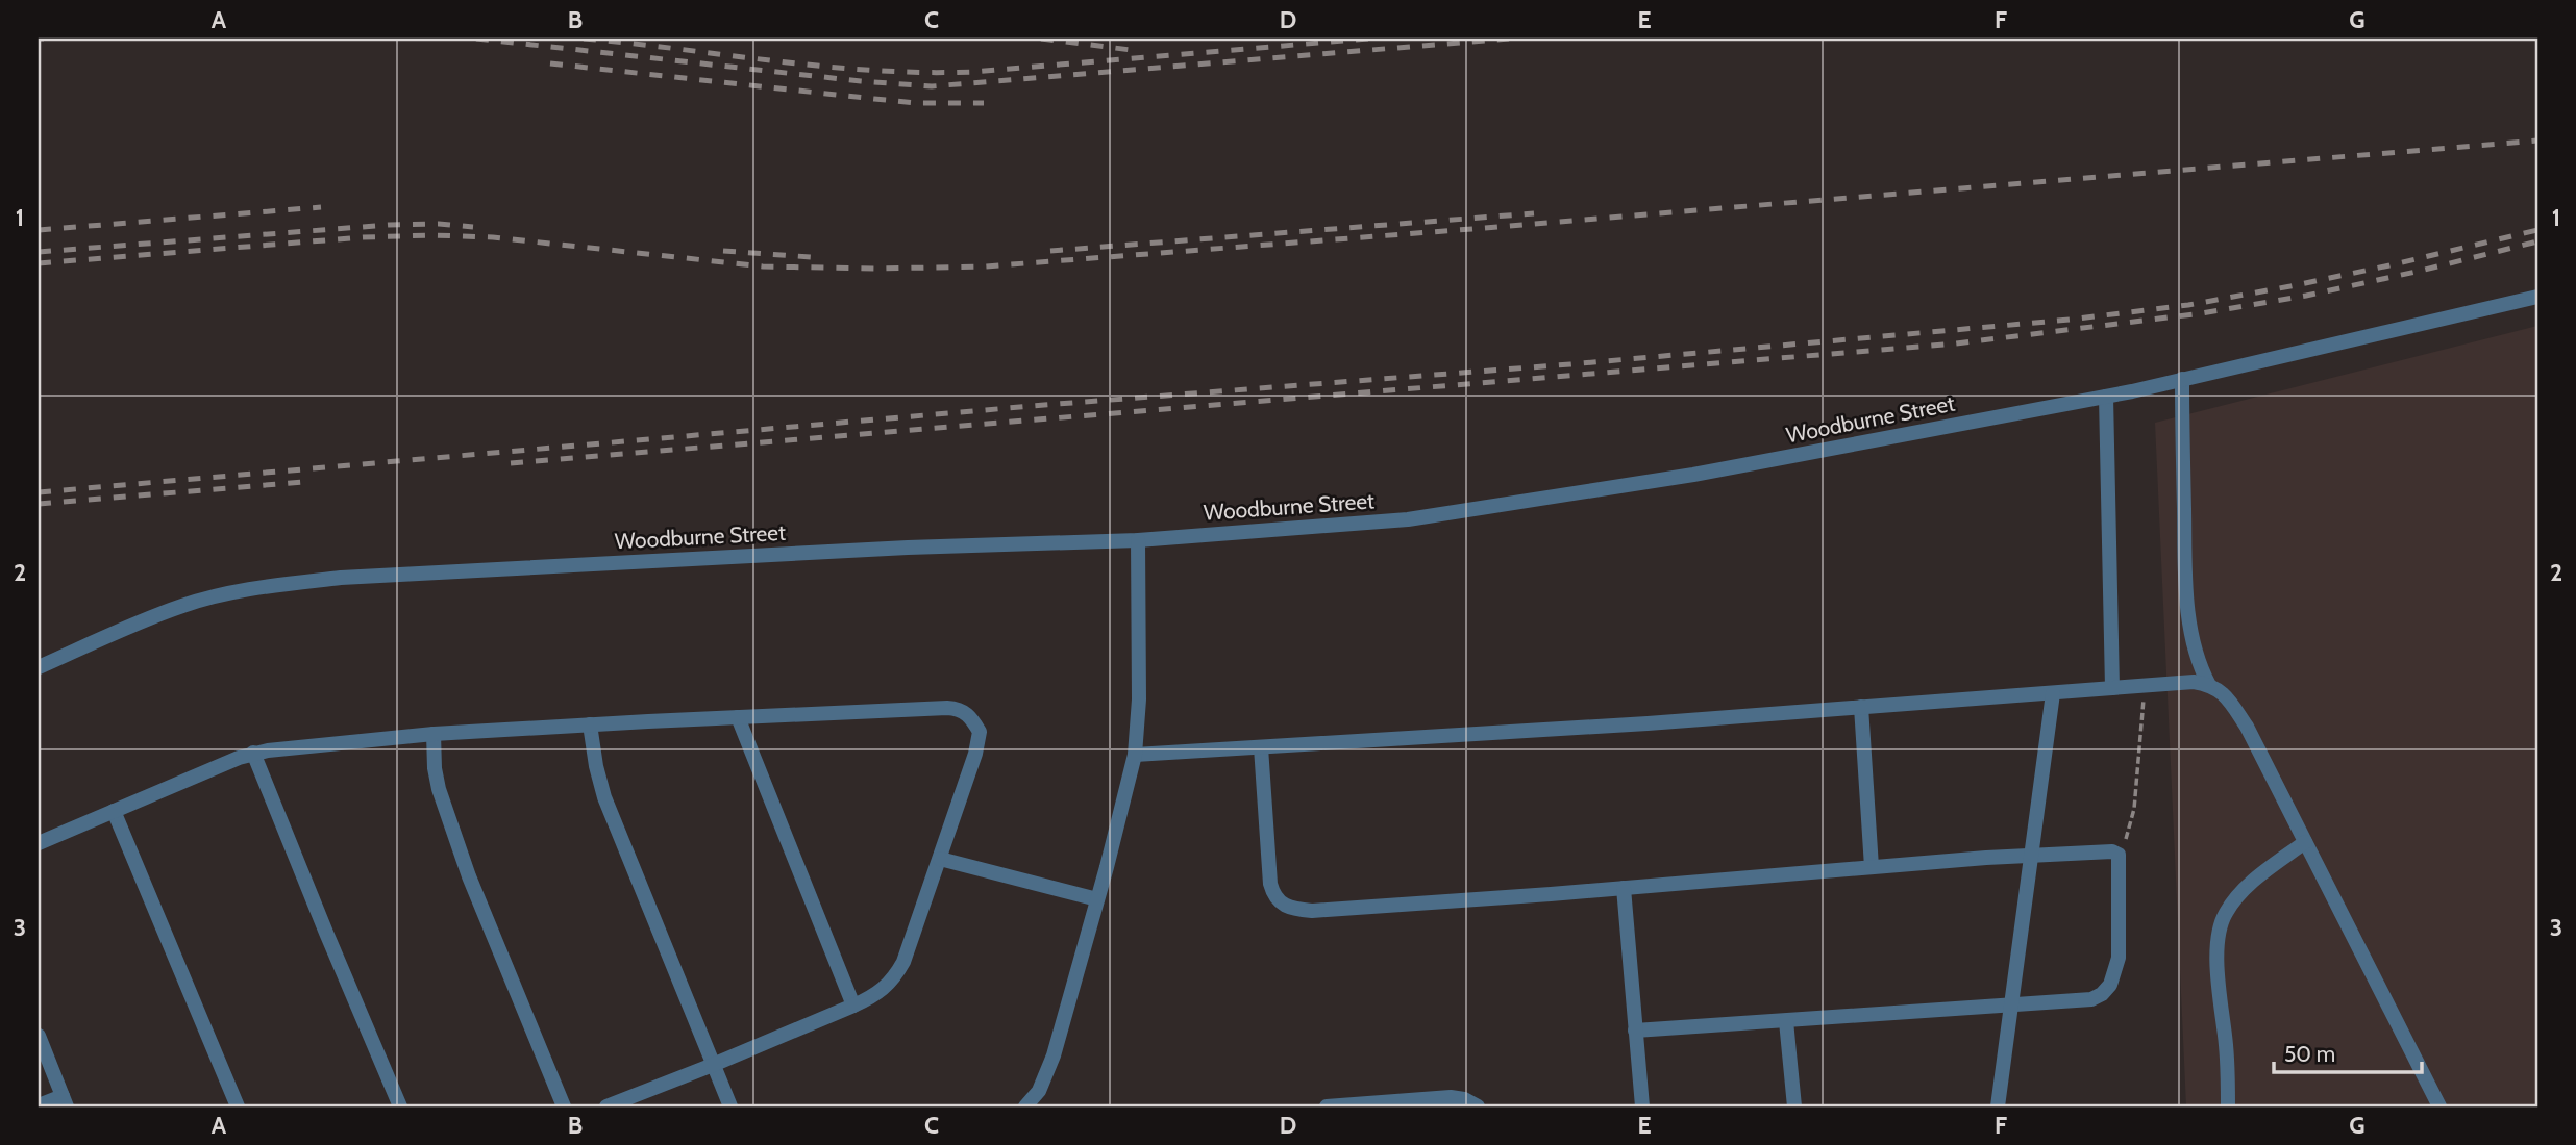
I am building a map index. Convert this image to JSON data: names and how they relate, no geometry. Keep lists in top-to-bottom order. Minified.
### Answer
{"streets":{"street":["Woodburne Street"]},"scale_bar":"50 m","grid":{"columns":["A","B","C","D","E","F","G"],"rows":["1","2","3"]}}
